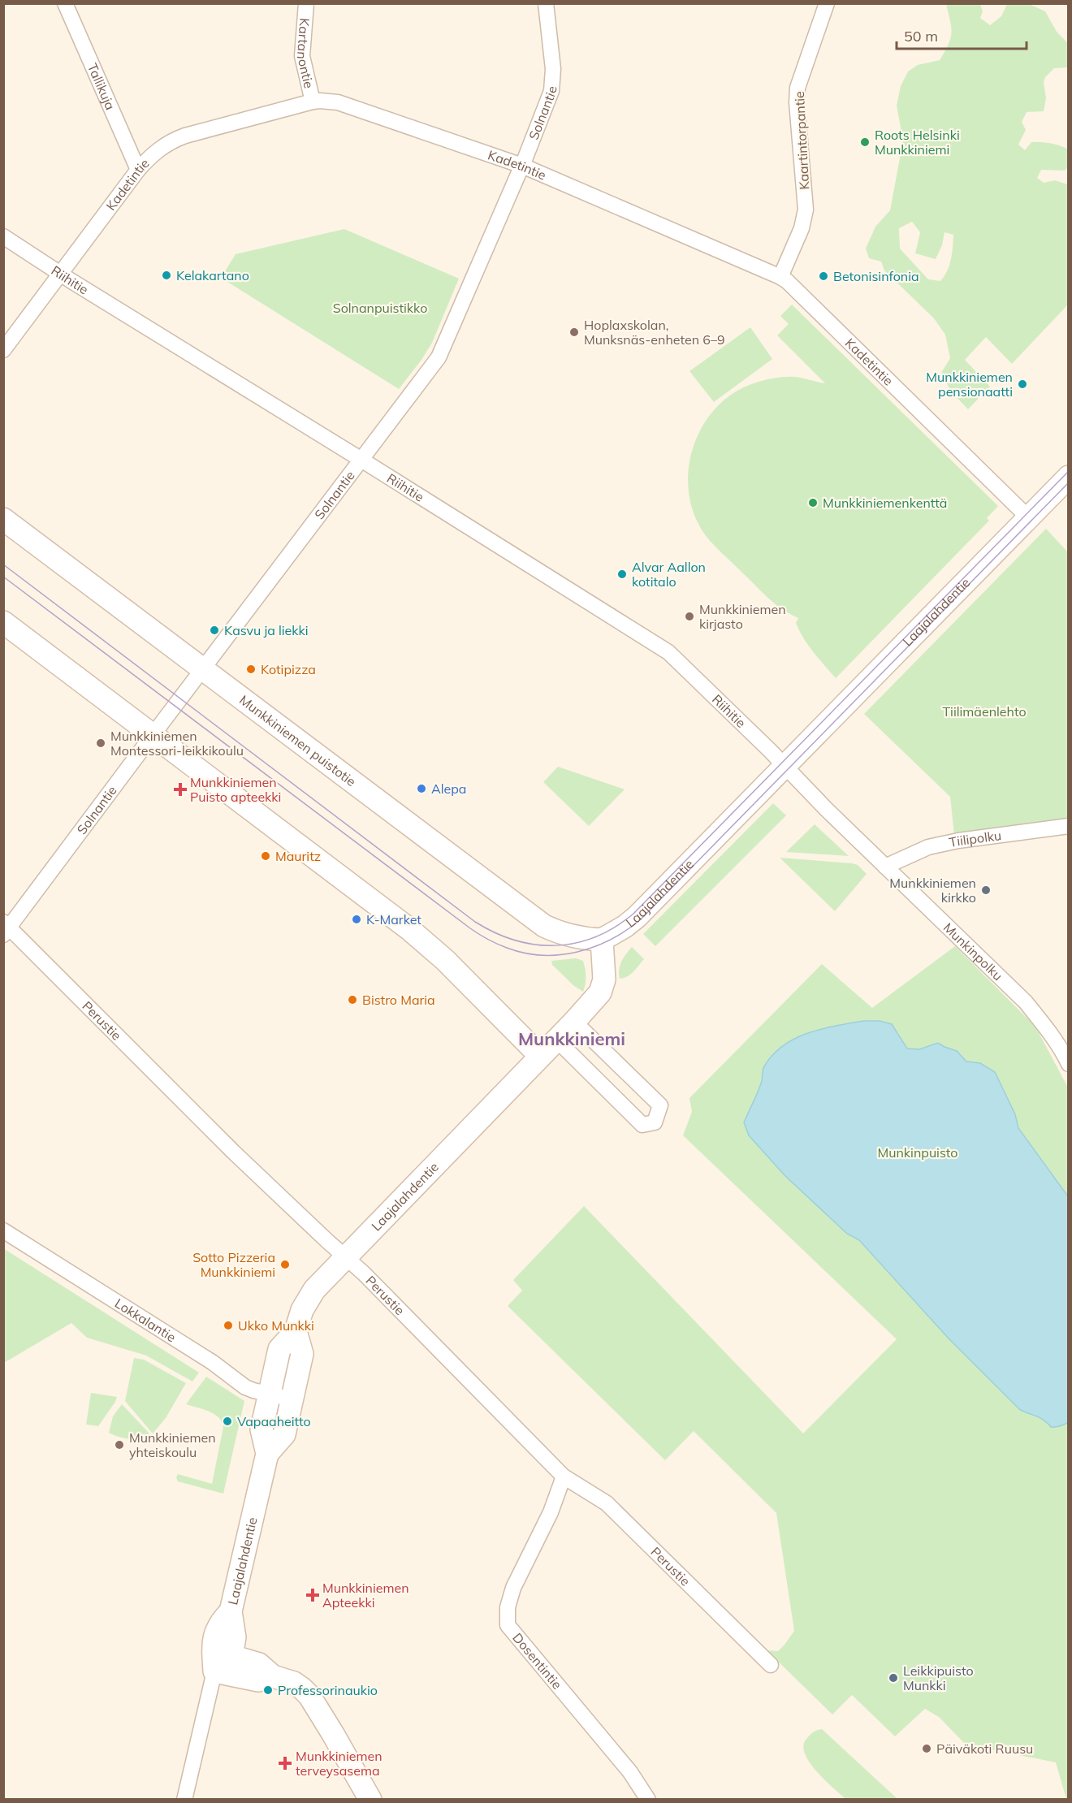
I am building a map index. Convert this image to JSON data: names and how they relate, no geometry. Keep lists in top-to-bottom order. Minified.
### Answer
{"streets":{"street":["Kartanontie","Tallikuja","Solnantie","Kaartintorpantie","Kadetintie","Riihitie","Laajalahdentie","Munkkiniemen puistotie","Tiilipolku","Munkinpolku","Perustie","Lokkalantie","Dosentintie"]},"crossings":[["Kartanontie","Kadetintie"],["Tallikuja","Kadetintie"],["Solnantie","Kadetintie"],["Solnantie","Riihitie"],["Solnantie","Munkkiniemen puistotie"],["Solnantie","Perustie"],["Kaartintorpantie","Kadetintie"],["Kadetintie","Riihitie"],["Kadetintie","Laajalahdentie"],["Riihitie","Laajalahdentie"],["Riihitie","Munkinpolku"],["Laajalahdentie","Munkkiniemen puistotie"],["Laajalahdentie","Munkinpolku"],["Laajalahdentie","Perustie"],["Laajalahdentie","Lokkalantie"],["Tiilipolku","Munkinpolku"],["Perustie","Dosentintie"]],"districts":["Munkkiniemi"],"parks":["Solnanpuistikko","Tiilimäenlehto","Munkinpuisto"],"places":{"other":["Roots Helsinki Munkkiniemi","Kelakartano","Betonisinfonia","Hoplaxskolan, Munksnäs-enheten 6–9","Munkkiniemen pensionaatti","Munkkiniemenkenttä","Alvar Aallon kotitalo","Munkkiniemen kirjasto","Kasvu ja liekki","Kotipizza","Munkkiniemen Montessori-leikkikoulu","Alepa","Mauritz","Munkkiniemen kirkko","K-Market","Bistro Maria","Sotto Pizzeria Munkkiniemi","Ukko Munkki","Vapaaheitto","Munkkiniemen yhteiskoulu","Leikkipuisto Munkki","Professorinaukio","Päiväkoti Ruusu"],"health":["Munkkiniemen Puisto apteekki","Munkkiniemen Apteekki","Munkkiniemen terveysasema"]},"scale_bar":"50 m"}
